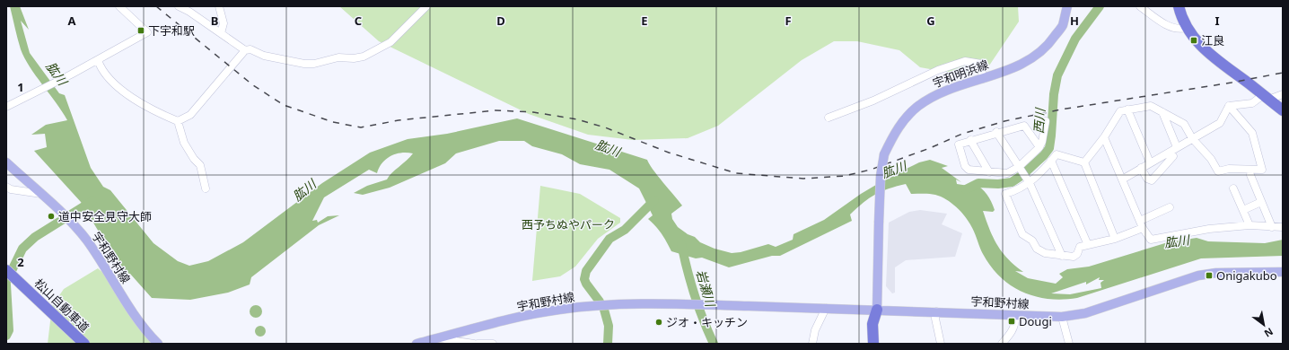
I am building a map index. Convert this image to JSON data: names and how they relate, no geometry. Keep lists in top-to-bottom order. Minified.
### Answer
{"streets":{"highway":["松山自動車道"],"main road":["宇和明浜線","宇和野村線"]},"crossings":[["宇和明浜線","宇和野村線"]],"water":["肱川","西川","岩瀬川"],"parks":["西予ちぬやパーク"],"places":{"transit":["下宇和駅","江良","Onigakubo","Dougi"],"other":["道中安全見守大師","ジオ・キッチン"]},"north":"bottom right","grid":{"columns":["A","B","C","D","E","F","G","H","I"],"rows":["1","2"]}}
